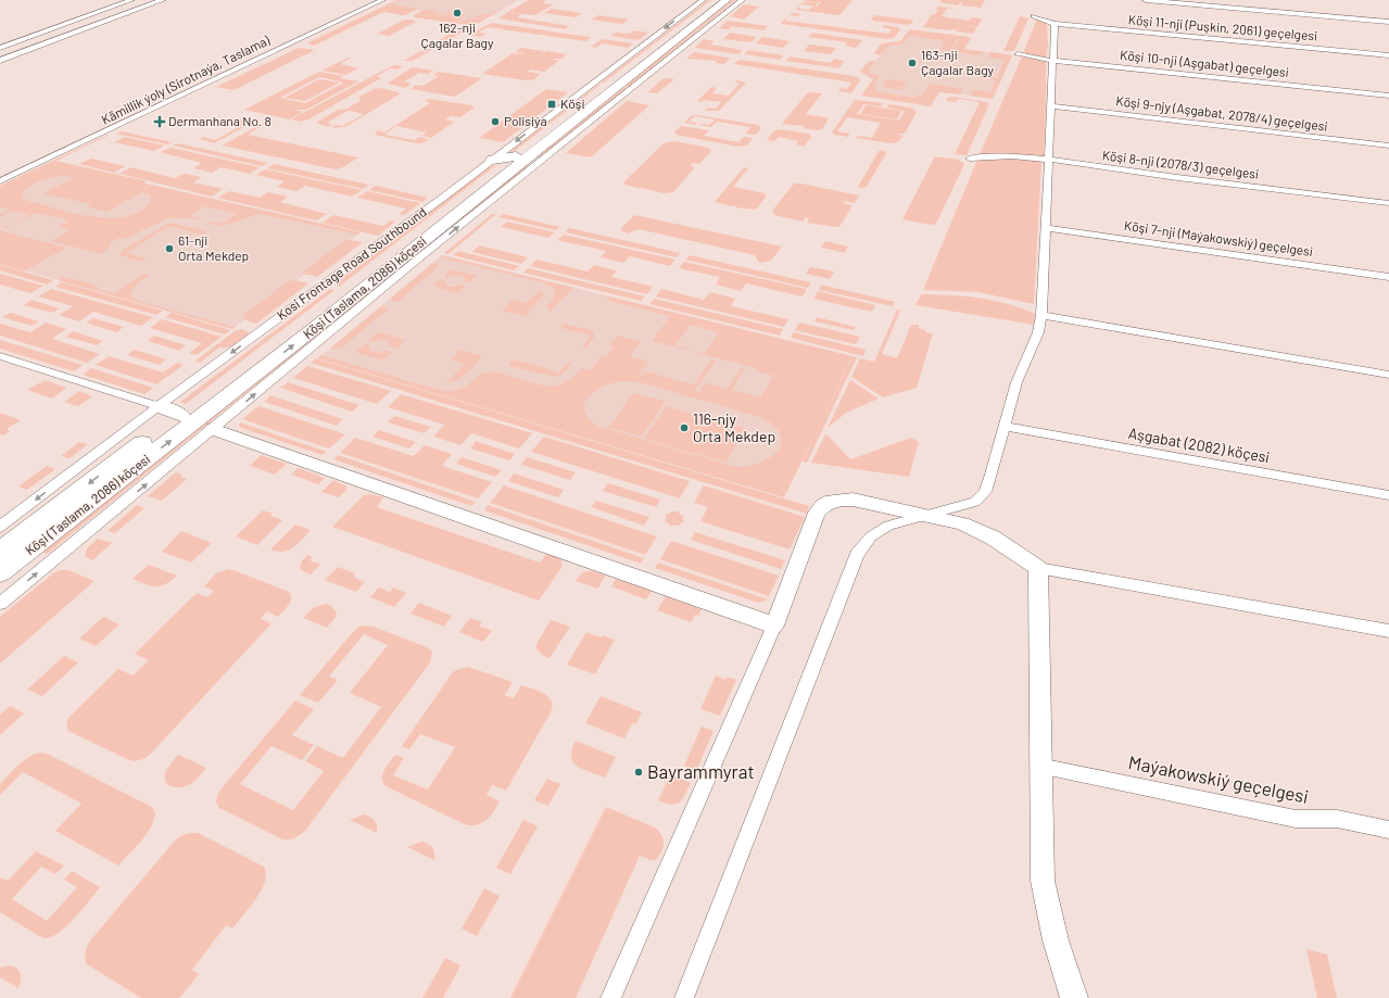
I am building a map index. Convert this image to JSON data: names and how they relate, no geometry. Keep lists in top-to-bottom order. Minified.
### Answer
{"streets":{"main road":["Köşi (Taslama, 2086) köçesi"],"street":["Köşi 11-nji (Puşkin, 2061) geçelgesi","Köşi 10-nji (Aşgabat) geçelgesi","Kämillik ýoly (Sirotnaýa, Taslama)","Köşi 9-njy (Aşgabat, 2078/4) geçelgesi","Köşi 8-nji (2078/3) geçelgesi","Köşi 7-nji (Maýakowskiý) geçelgesi","Kosi Frontage Road Southbound","Aşgabat (2082) köçesi","Maýakowskiý geçelgesi"]},"places":{"other":["162-nji Çagalar Bagy","163-nji Çagalar Bagy","Polisiýa","61-nji Orta Mekdep","116-njy Orta Mekdep","Bayrammyrat"],"transit":["Köşi"],"health":["Dermanhana No. 8"]}}
